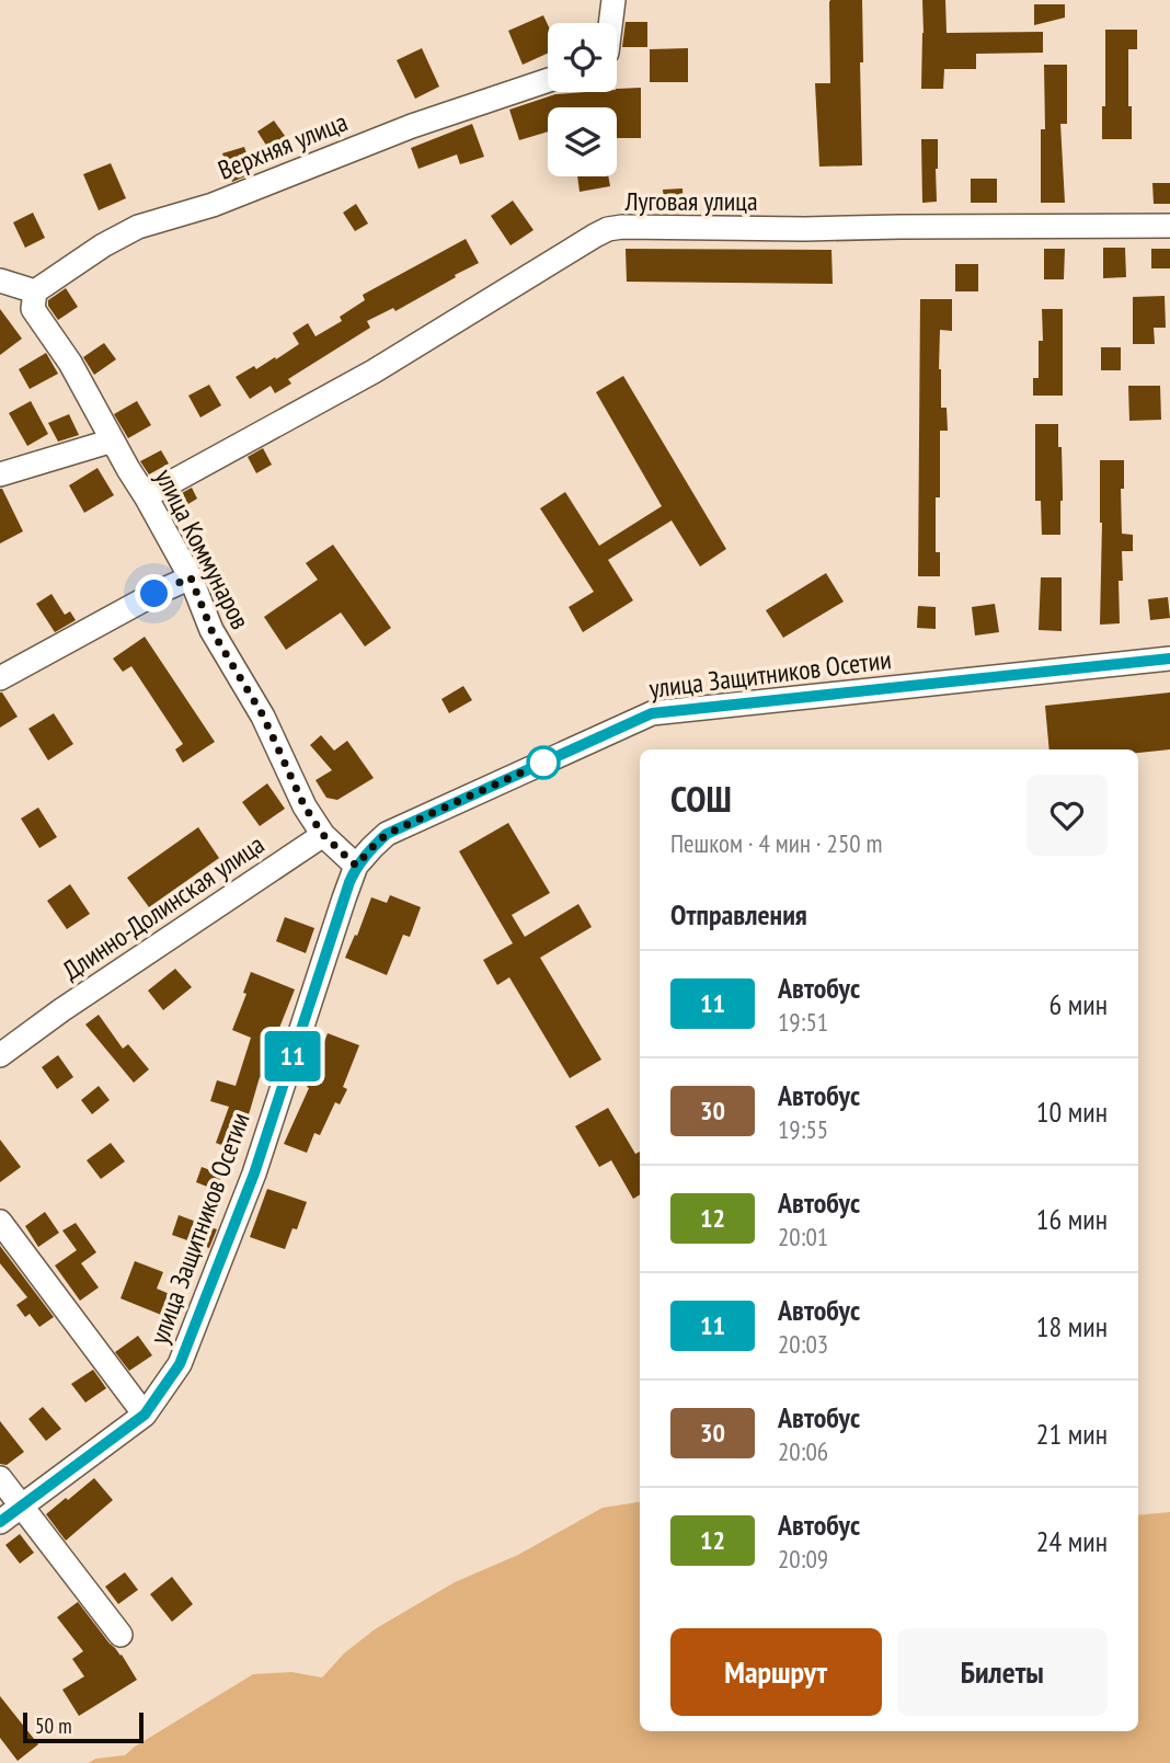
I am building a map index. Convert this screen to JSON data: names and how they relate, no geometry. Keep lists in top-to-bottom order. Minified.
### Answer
{"streets":{"street":["Верхняя улица","Луговая улица","улица Коммунаров","улица Защитников Осетии","Длинно-Долинская улица"]},"crossings":[["Верхняя улица","улица Коммунаров"],["Луговая улица","улица Коммунаров"],["улица Коммунаров","Длинно-Долинская улица"]],"lines":["bus line 11"],"scale_bar":"50 m","page":{"on_map":"11","heading":[["СОШ","Пешком · 4 мин · 250 m"],"Отправления"],"list":[{"mark":"11","name":"Автобус","note":"19:51","value":"6 мин"},{"mark":"30","name":"Автобус","note":"19:55","value":"10 мин"},{"mark":"12","name":"Автобус","note":"20:01","value":"16 мин"},{"mark":"11","name":"Автобус","note":"20:03","value":"18 мин"},{"mark":"30","name":"Автобус","note":"20:06","value":"21 мин"},{"mark":"12","name":"Автобус","note":"20:09","value":"24 мин"}],"buttons":["Маршрут","Билеты"],"scale":"50 m"}}
